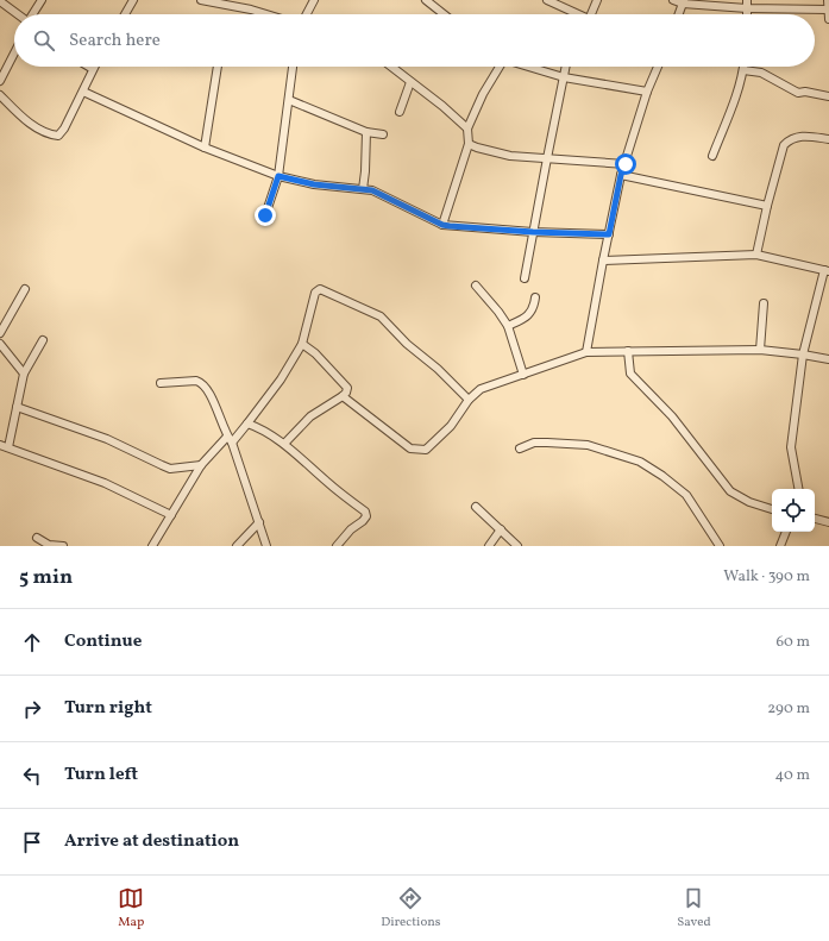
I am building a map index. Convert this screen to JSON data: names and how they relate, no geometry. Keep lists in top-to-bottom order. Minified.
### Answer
{"page":{"search":"Search here","heading":["5 min","Walk · 390 m"],"list":[["Continue","60 m"],["Turn right","290 m"],["Turn left","40 m"],"Arrive at destination"],"nav":["Map","Directions","Saved"]}}
